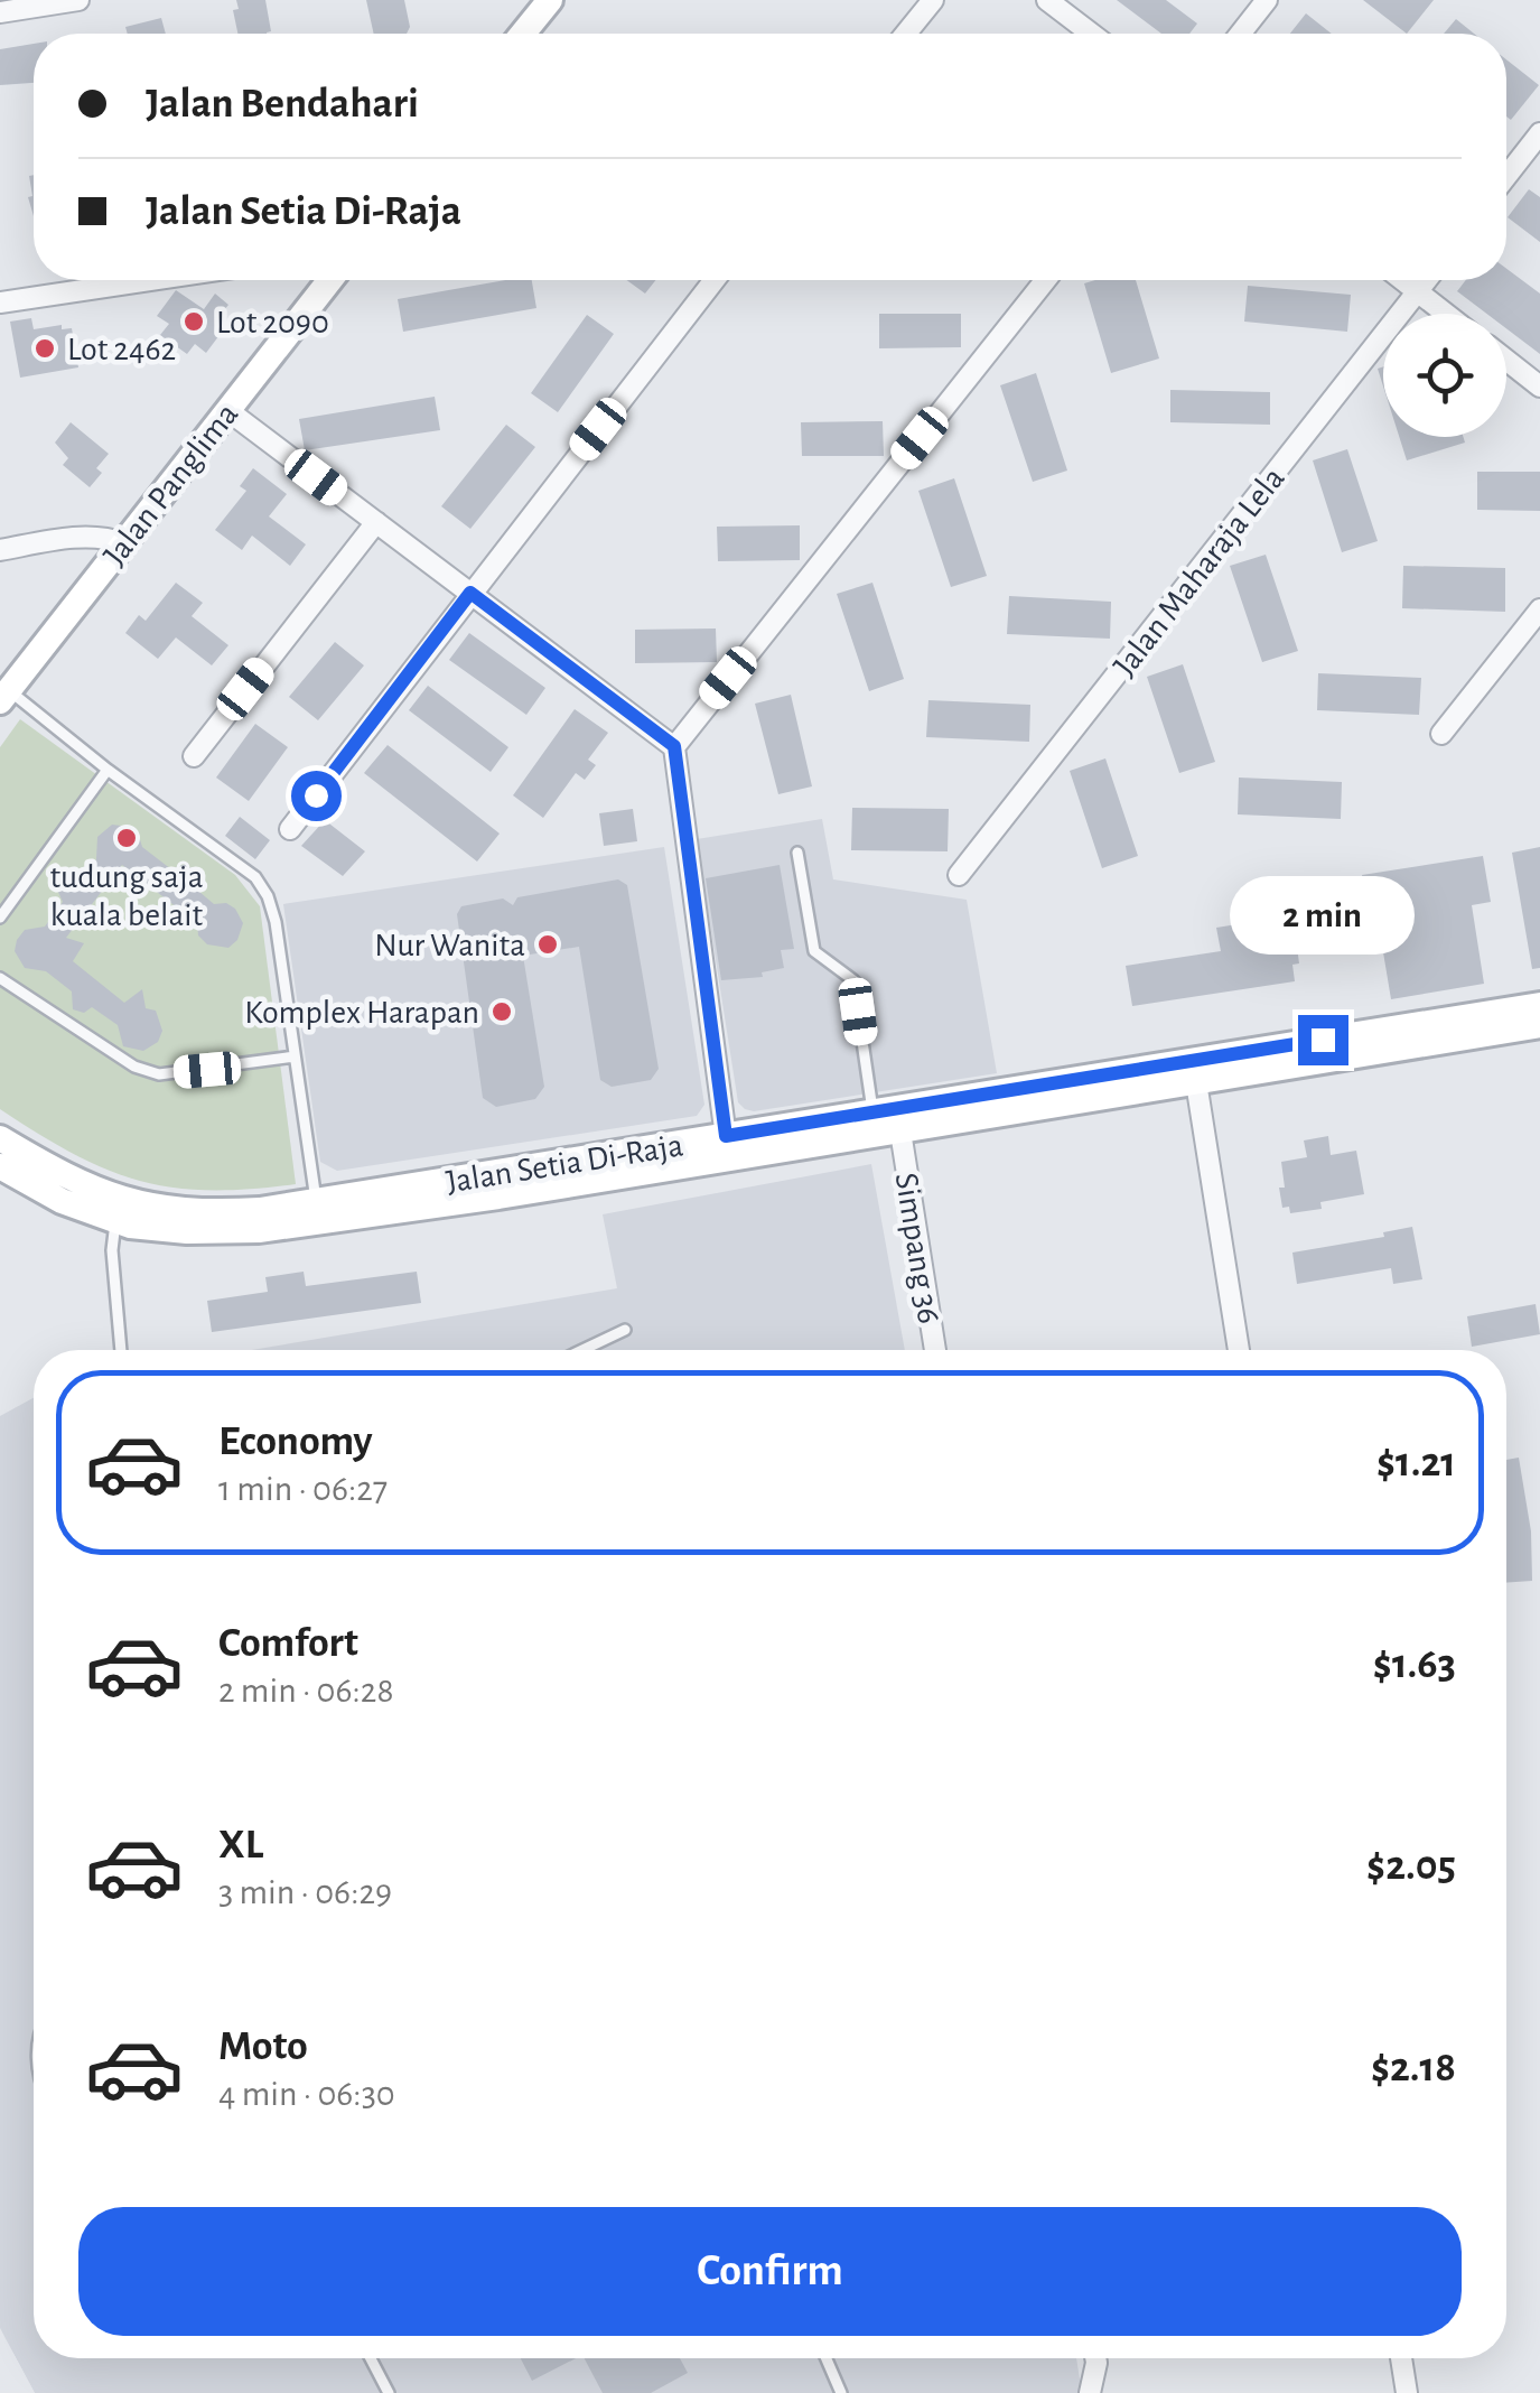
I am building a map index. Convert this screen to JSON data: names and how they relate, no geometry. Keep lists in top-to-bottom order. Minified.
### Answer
{"streets":{"main road":["Jalan Panglima","Jalan Setia Di-Raja"],"street":["Jalan Maharaja Lela","Simpang 36"]},"crossings":[["Jalan Setia Di-Raja","Simpang 36"]],"places":["Lot 2090","Lot 2462","tudung saja kuala belait","Nur Wanita","Komplex Harapan"],"page":{"banner":["Jalan Bendahari","Jalan Setia Di-Raja"],"bubble":"2 min","list":[{"name":"Economy","note":"1 min · 06:27","value":"$1.21"},{"name":"Comfort","note":"2 min · 06:28","value":"$1.63"},{"name":"XL","note":"3 min · 06:29","value":"$2.05"},{"name":"Moto","note":"4 min · 06:30","value":"$2.18"}],"buttons":"Confirm"}}
